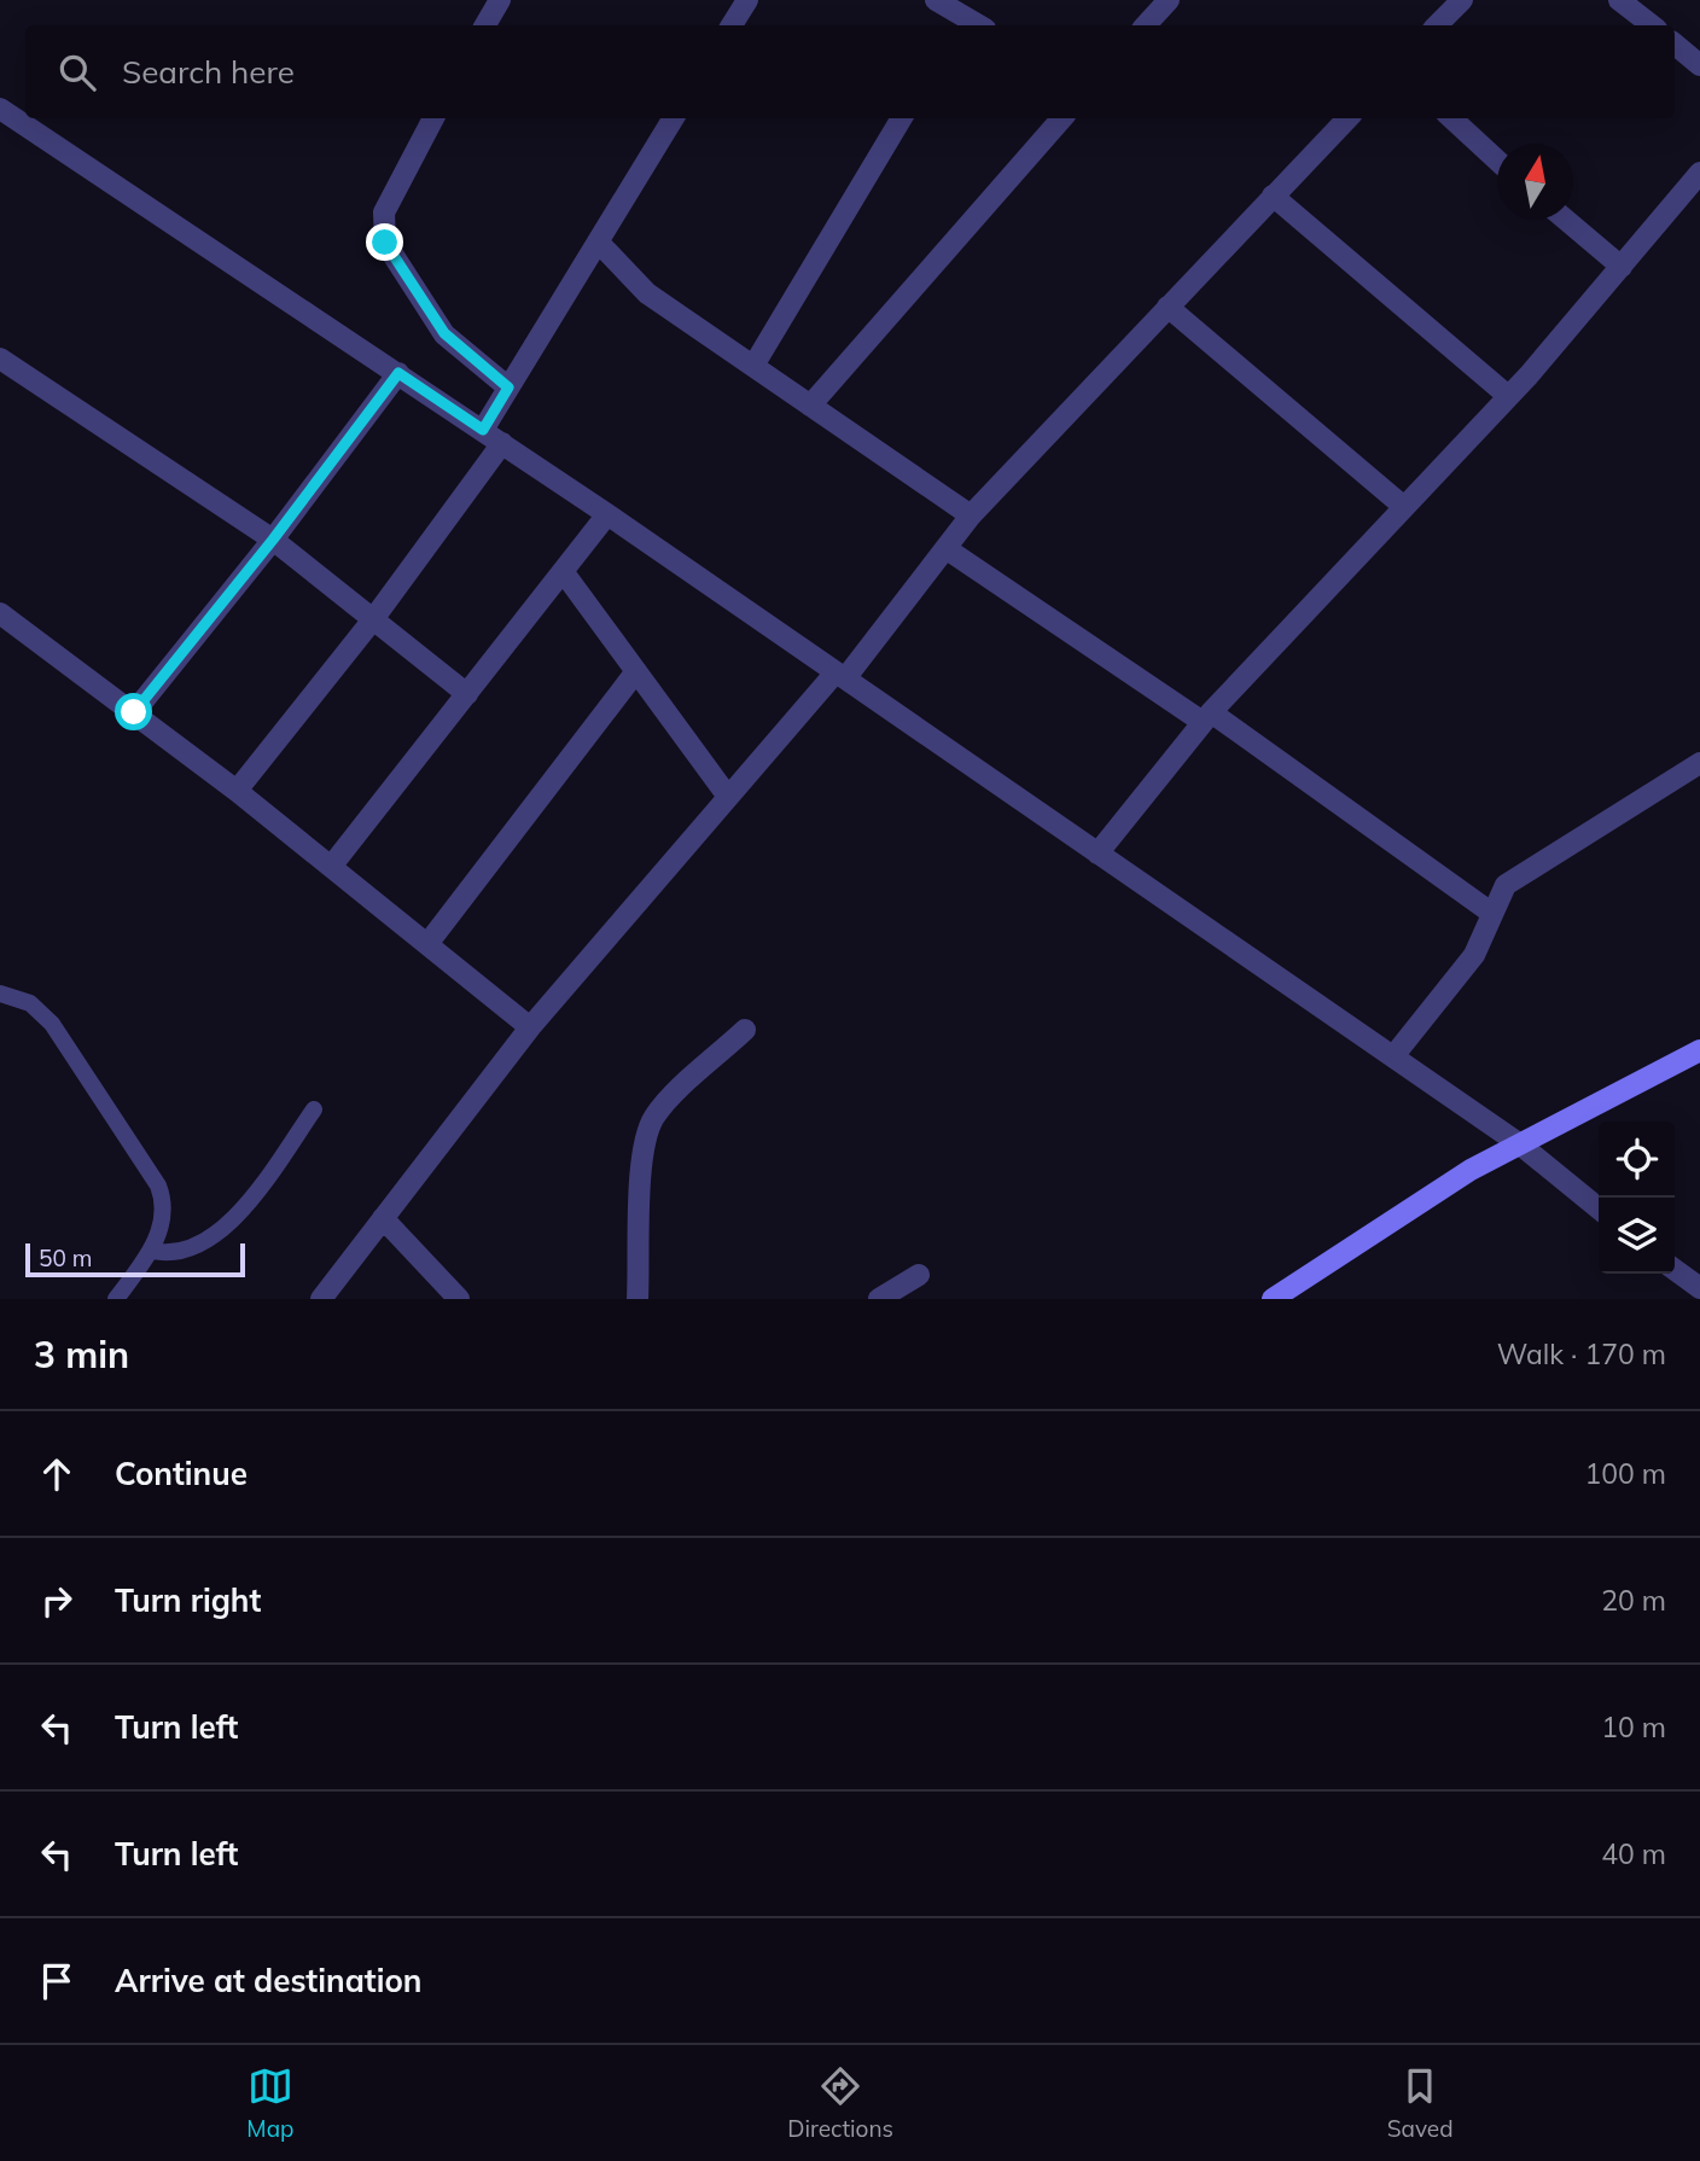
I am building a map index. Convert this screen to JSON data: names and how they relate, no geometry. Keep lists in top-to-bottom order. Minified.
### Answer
{"scale_bar":"50 m","north":"top","page":{"search":"Search here","scale":"50 m","heading":["3 min","Walk · 170 m"],"list":[["Continue","100 m"],["Turn right","20 m"],["Turn left","10 m"],["Turn left","40 m"],"Arrive at destination"],"nav":["Map","Directions","Saved"]}}
